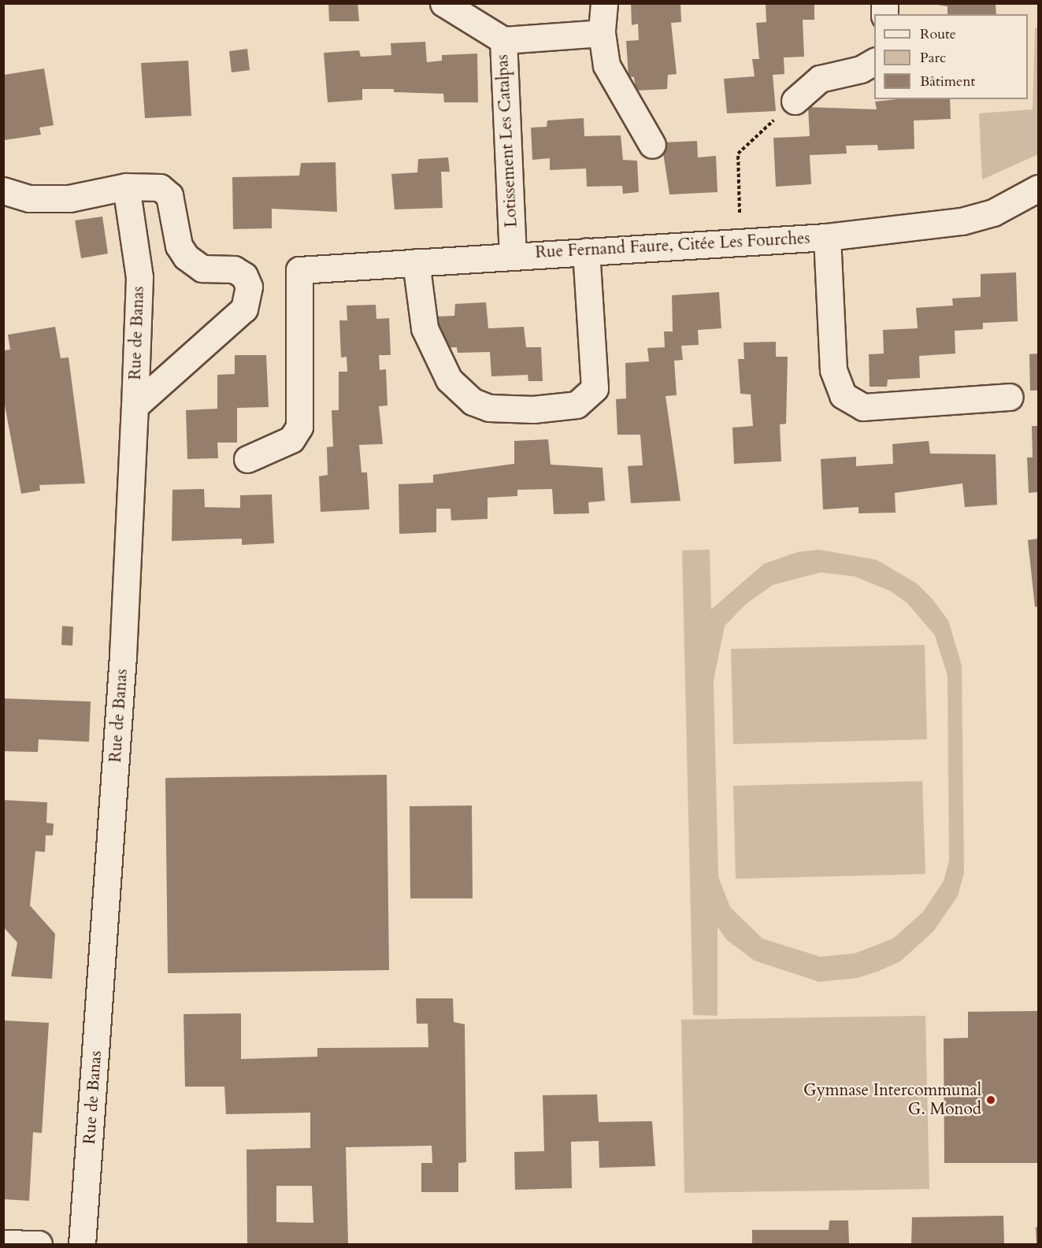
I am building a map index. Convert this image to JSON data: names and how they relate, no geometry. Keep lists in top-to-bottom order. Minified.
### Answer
{"streets":{"street":["Lotissement Les Catalpas","Rue Fernand Faure, Citée Les Fourches","Rue de Banas"]},"crossings":[["Lotissement Les Catalpas","Rue Fernand Faure, Citée Les Fourches"]],"places":["Gymnase Intercommunal G. Monod"],"legend":["Route","Parc","Bâtiment"]}
